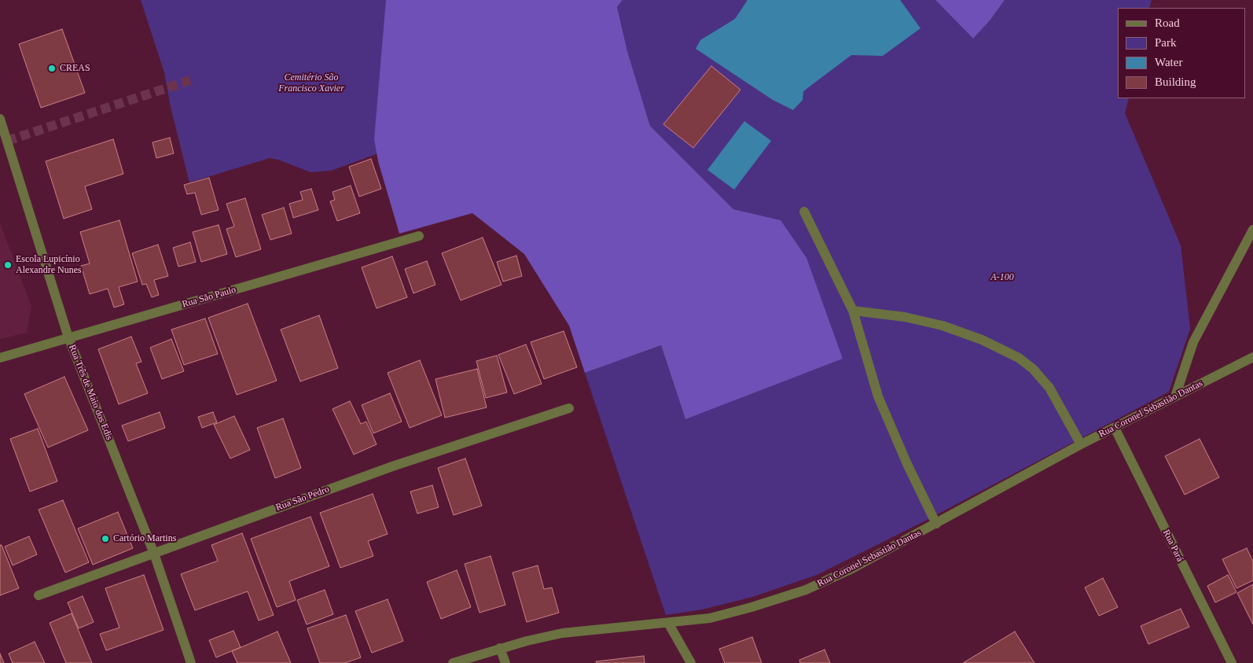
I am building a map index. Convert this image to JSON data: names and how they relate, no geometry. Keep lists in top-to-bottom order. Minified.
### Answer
{"streets":{"street":["Rua São Paulo","Rua Três de Maio dos Edis","Rua Coronel Sebastião Dantas","Rua São Pedro","Rua Pará"]},"crossings":[["Rua São Paulo","Rua Três de Maio dos Edis"],["Rua Três de Maio dos Edis","Rua São Pedro"],["Rua Coronel Sebastião Dantas","Rua Pará"]],"parks":["Cemitério São Francisco Xavier","A-100"],"places":["CREAS","Escola Lupicínio Alexandre Nunes","Cartório Martins"],"legend":["Road","Park","Water","Building"]}
